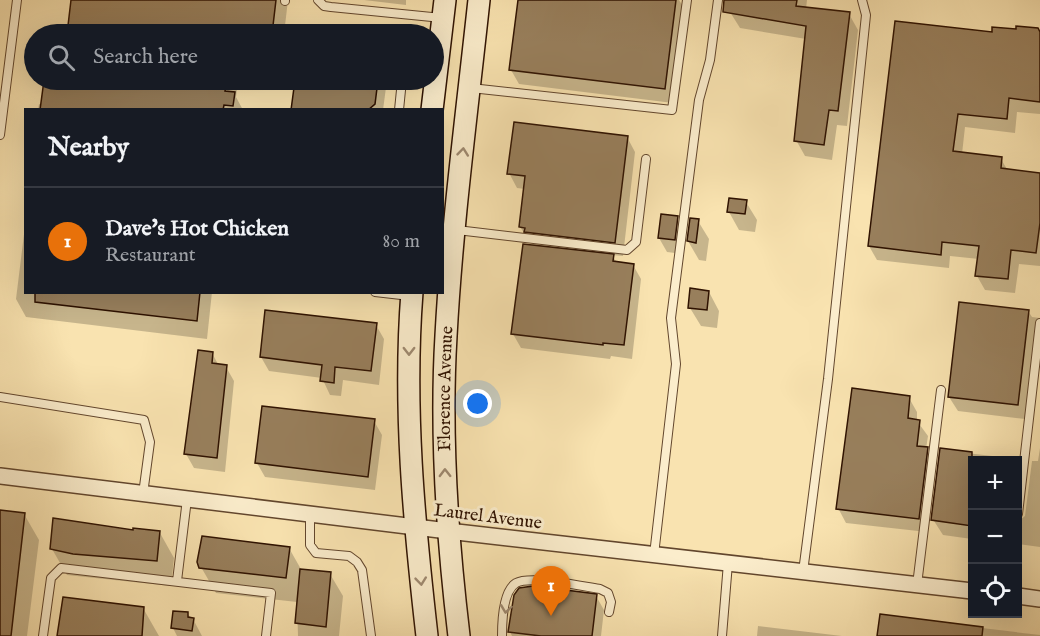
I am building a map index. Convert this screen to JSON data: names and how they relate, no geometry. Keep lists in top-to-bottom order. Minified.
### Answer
{"streets":{"main road":["Florence Avenue"],"street":["Laurel Avenue"]},"crossings":[["Florence Avenue","Laurel Avenue"]],"page":{"search":"Search here","heading":"Nearby","list":[{"mark":"1","name":"Dave's Hot Chicken","note":"Restaurant","value":"80 m"}],"map_buttons":["+","−"],"pins":"1"}}
